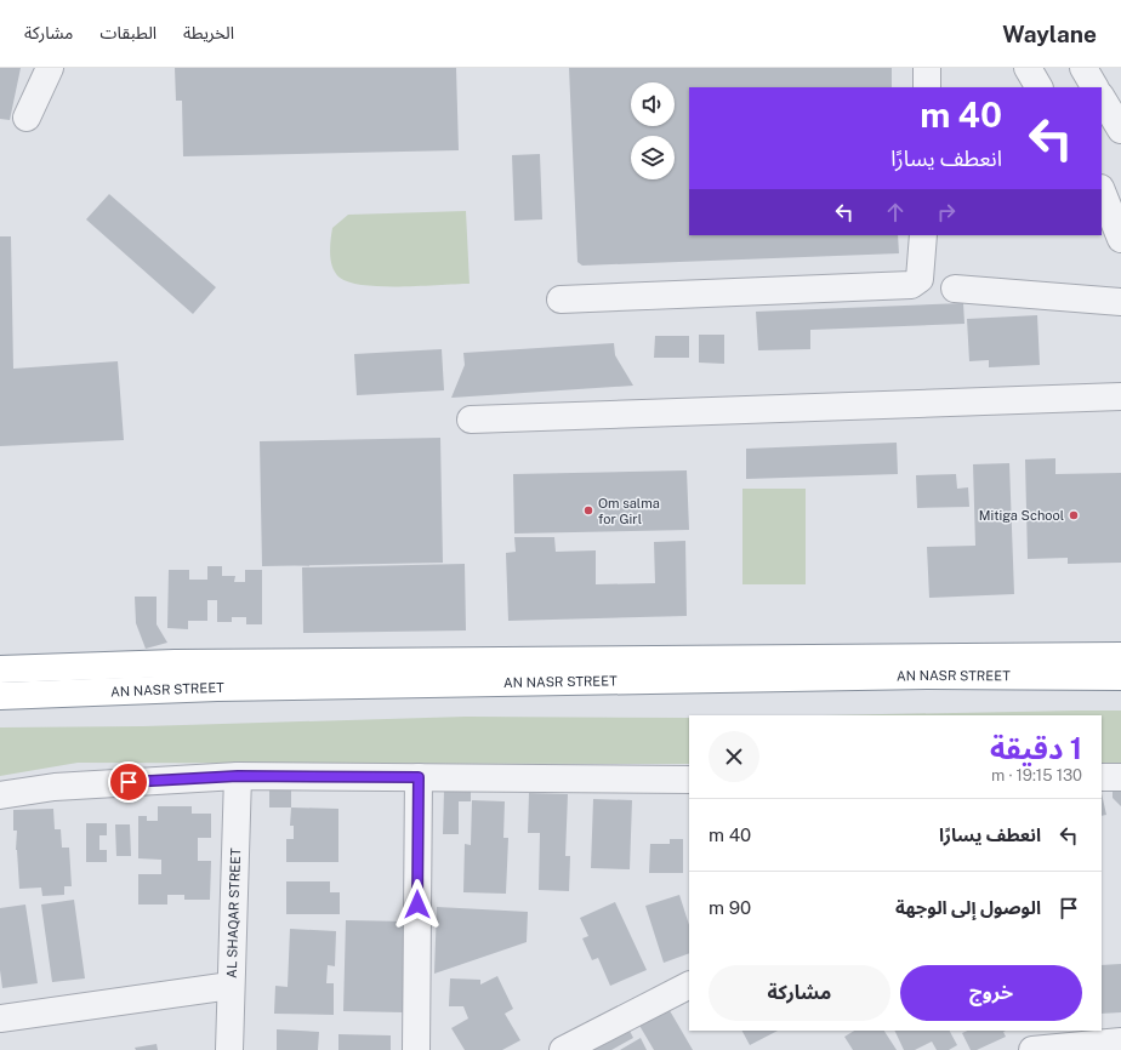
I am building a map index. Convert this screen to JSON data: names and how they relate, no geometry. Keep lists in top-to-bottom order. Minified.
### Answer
{"streets":{"highway":["AN NASR STREET"],"street":["AL SHAQAR STREET"]},"places":["Om salma for Girl","Mitiga School"],"page":{"header":"Waylane","nav":["الخريطة","الطبقات","مشاركة"],"turn":["40 m","انعطف يسارًا"],"heading":["1 دقيقة","130 m · 19:15"],"list":[{"name":"انعطف يسارًا","value":"40 m"},{"name":"الوصول إلى الوجهة","value":"90 m"}],"buttons":["خروج","مشاركة"]}}
